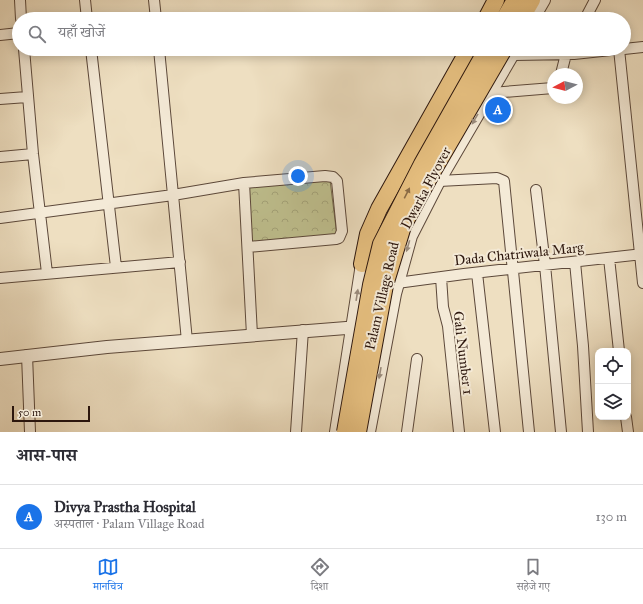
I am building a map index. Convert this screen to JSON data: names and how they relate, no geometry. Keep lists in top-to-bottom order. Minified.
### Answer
{"streets":{"main road":["Dwarka Flyover"],"street":["Dada Chatriwala Marg","Palam Village Road","Gali Number 1"]},"crossings":[["Dada Chatriwala Marg","Palam Village Road"],["Dada Chatriwala Marg","Gali Number 1"]],"scale_bar":"50 m","north":"left","page":{"search":"यहाँ खोजें","pins":"A","scale":"50 m","heading":"आस-पास","list":[{"mark":"A","name":"Divya Prastha Hospital","note":"अस्पताल · Palam Village Road","value":"130 m"}],"nav":["मानचित्र","दिशा","सहेजे गए"]}}
